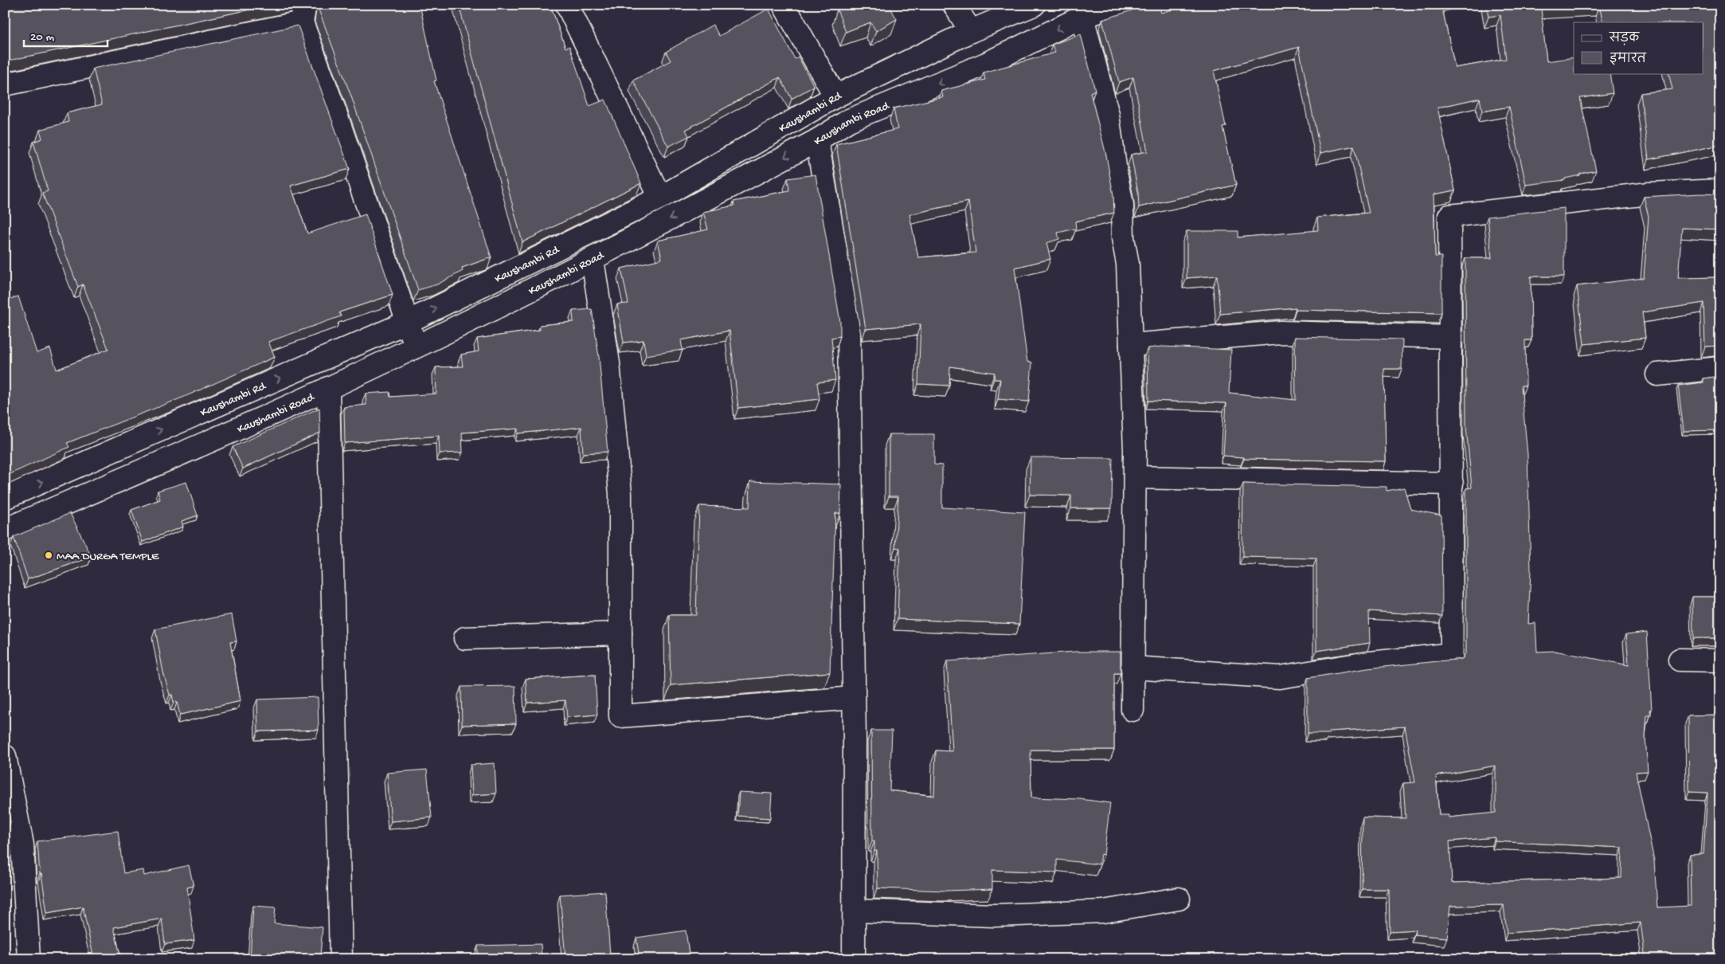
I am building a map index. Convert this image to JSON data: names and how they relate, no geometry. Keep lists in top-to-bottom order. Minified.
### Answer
{"streets":{"street":["Kaushambi Rd","Kaushambi Road"]},"one_way":["Kaushambi Rd","Kaushambi Road"],"places":["MAA DURGA TEMPLE"],"legend":["सड़क","इमारत"],"scale_bar":"20 m"}
